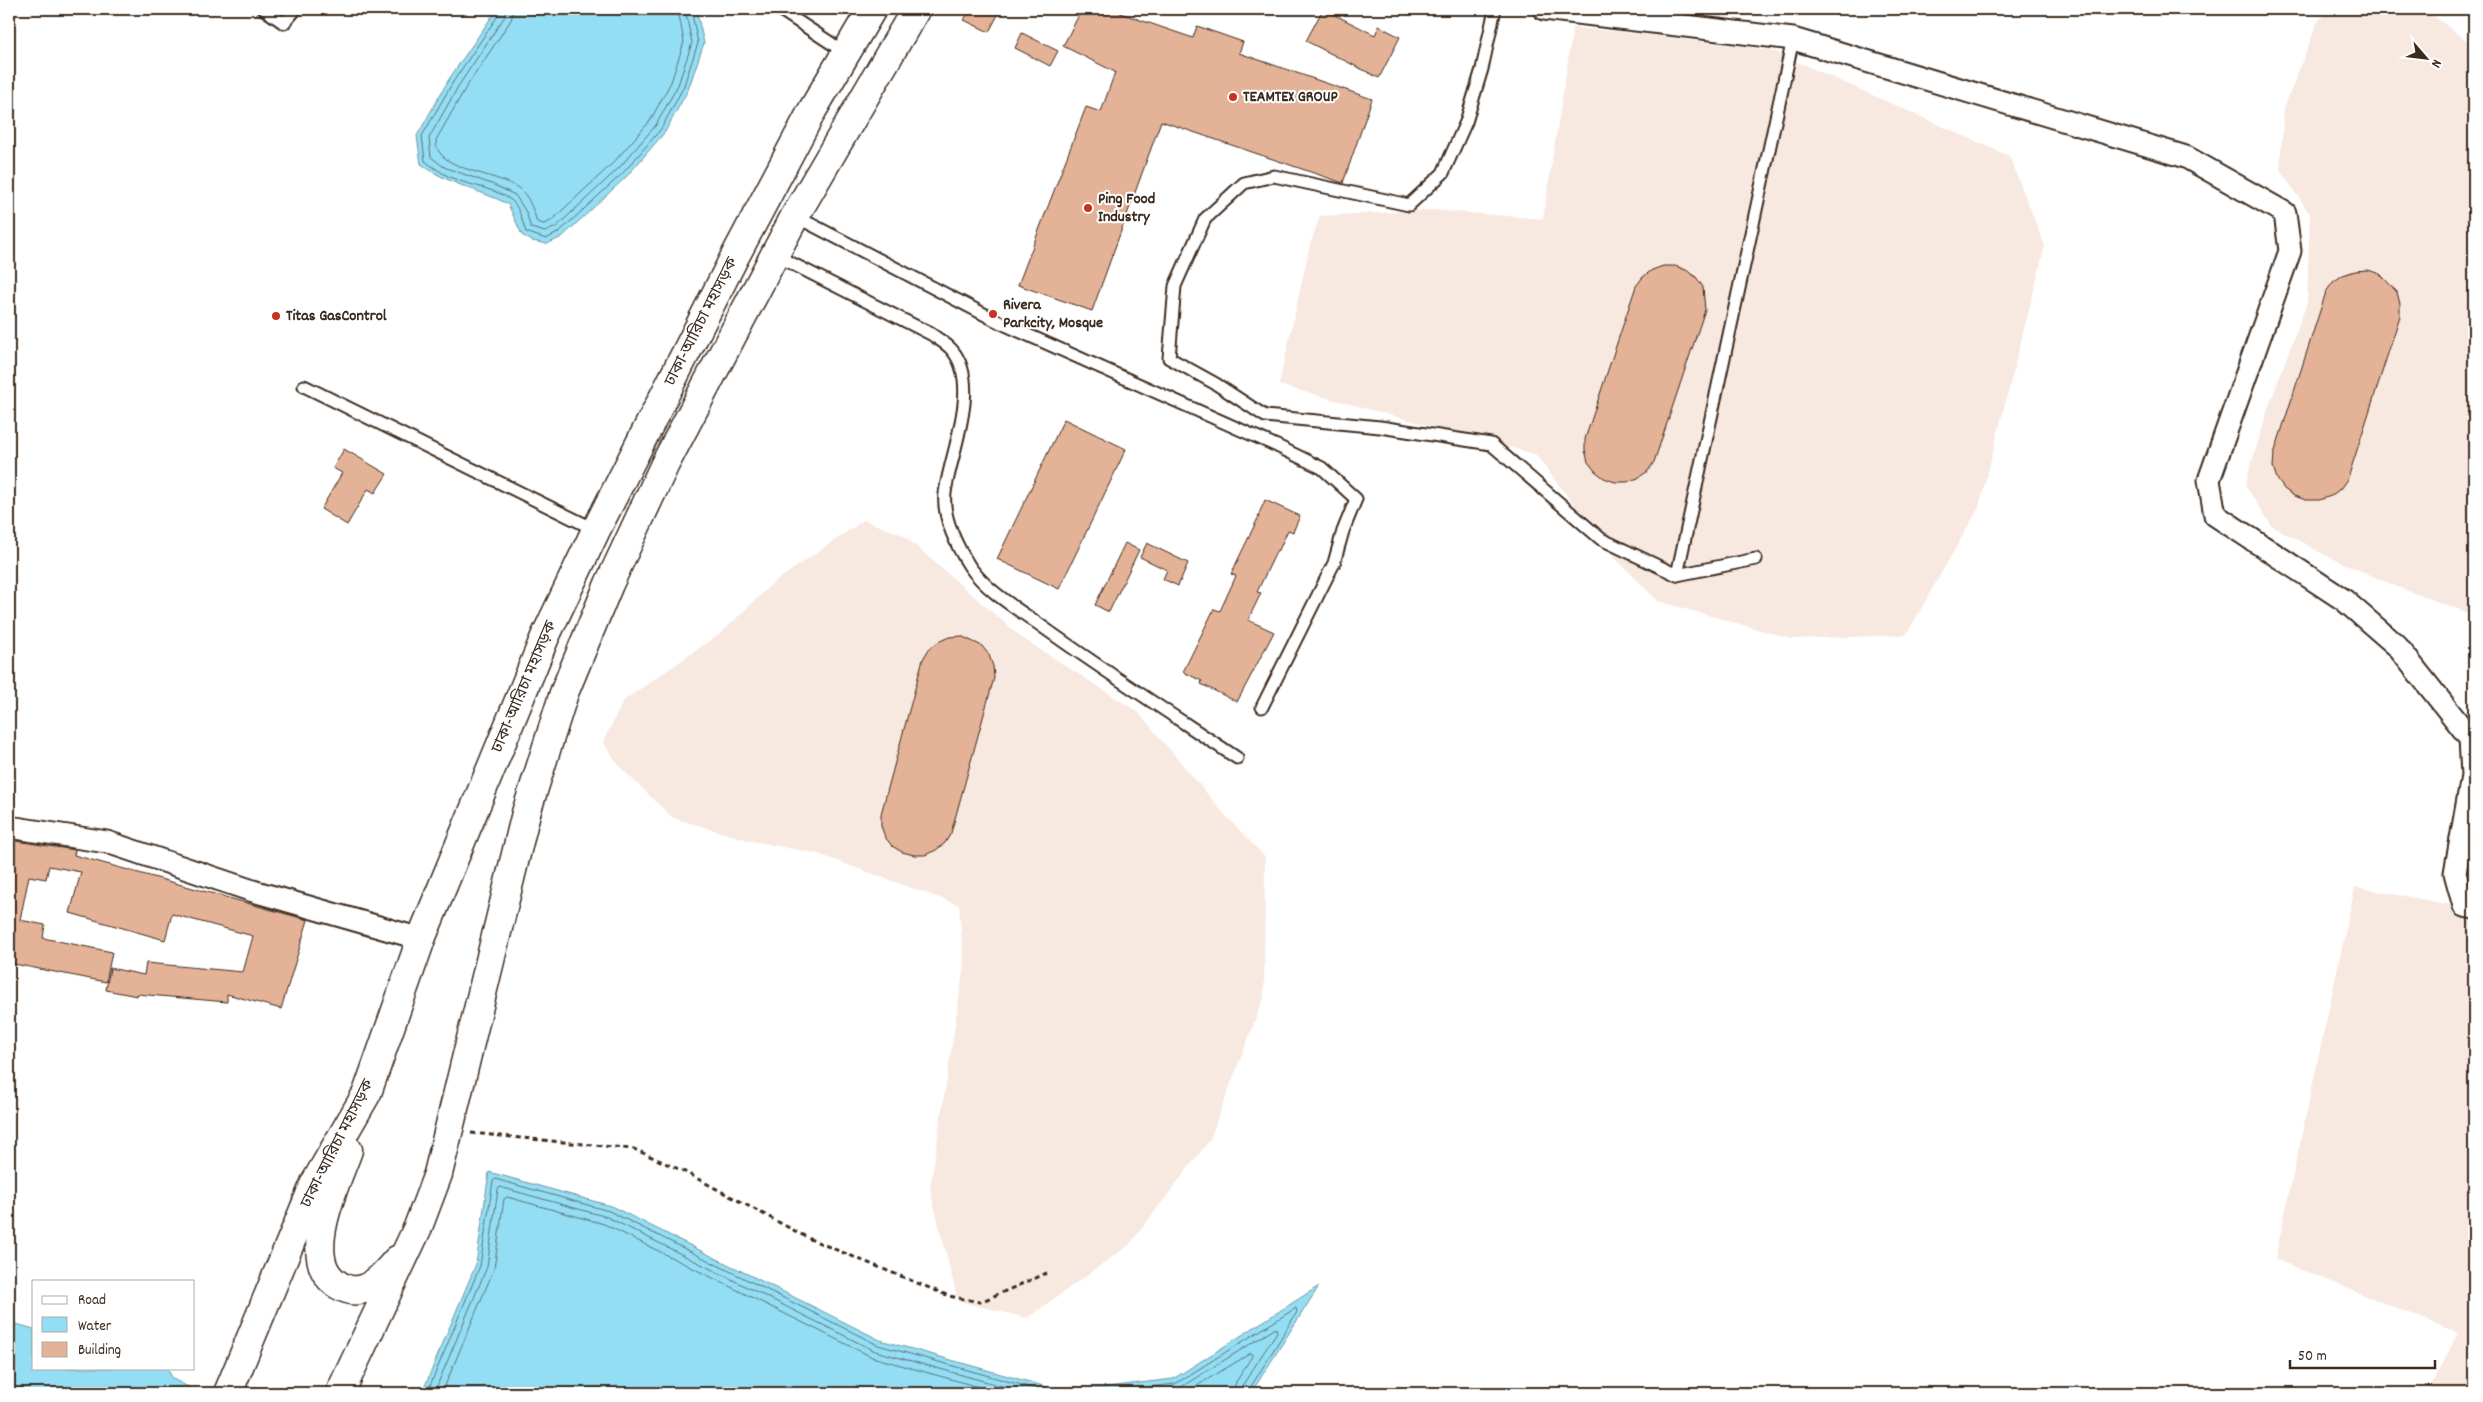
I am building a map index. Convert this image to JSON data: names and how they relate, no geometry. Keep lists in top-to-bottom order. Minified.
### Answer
{"streets":{"highway":["ঢাকা-আরিচা মহাসড়ক"]},"places":["TEAMTEX GROUP","Ping Food Industry","Rivera Parkcity, Mosque","Titas GasControl"],"legend":["Road","Water","Building"],"scale_bar":"50 m","north":"bottom right"}
